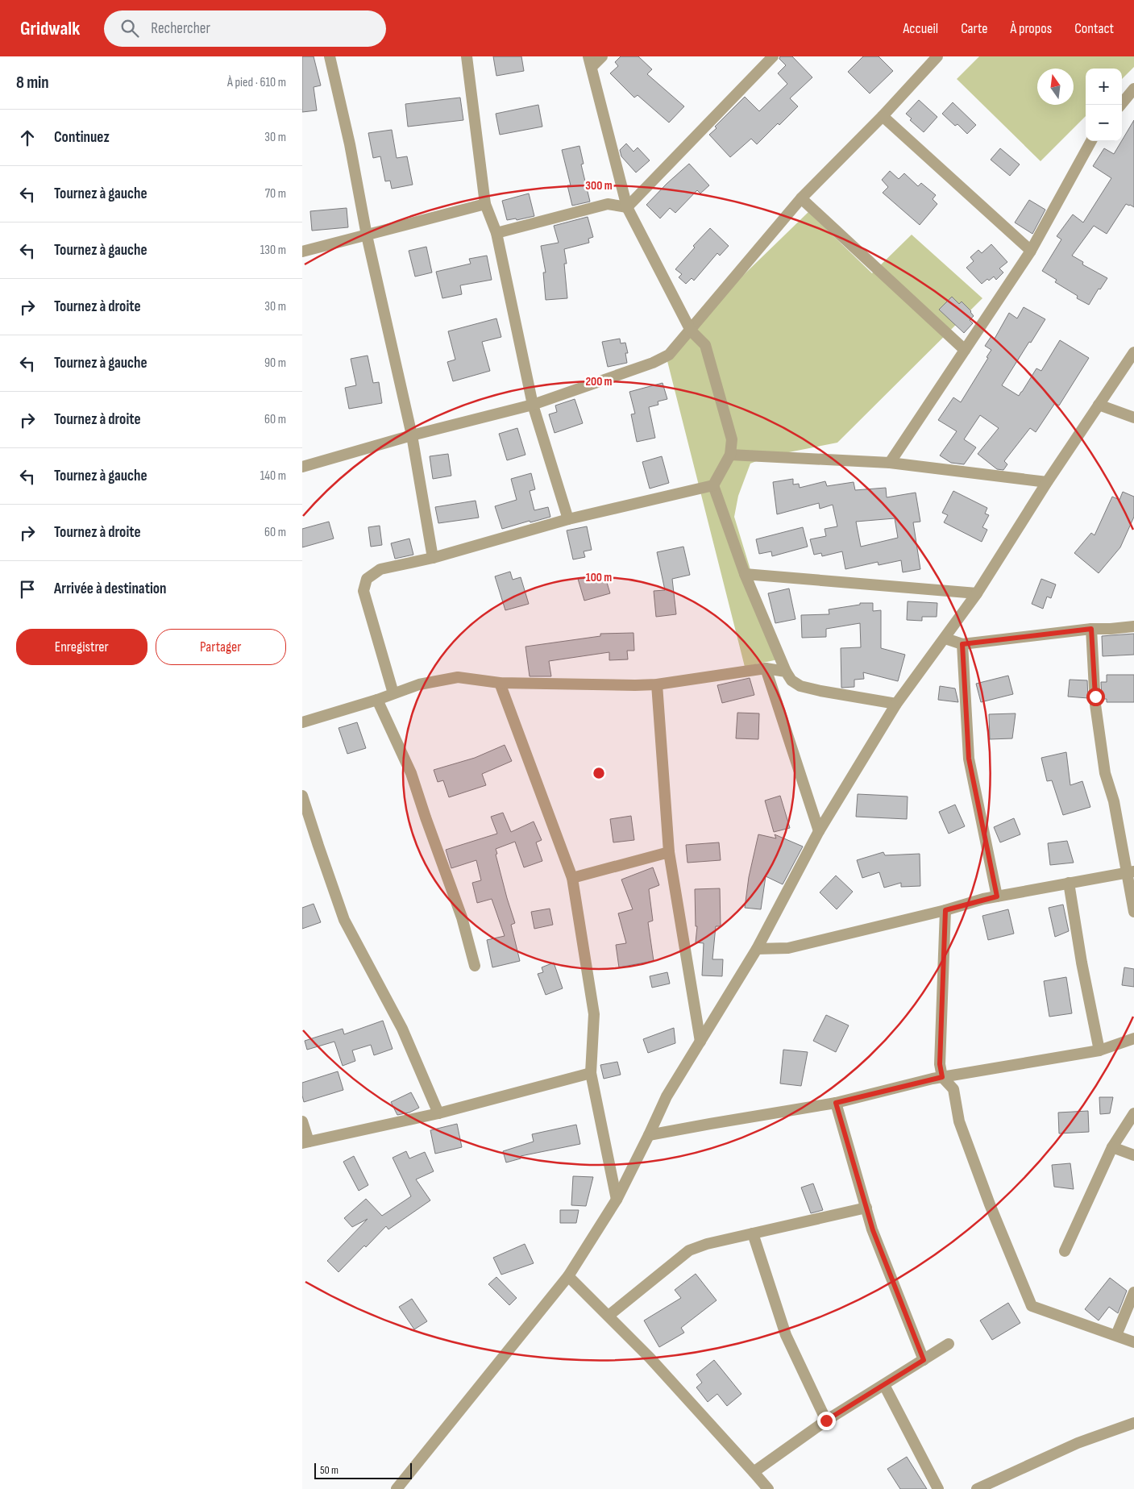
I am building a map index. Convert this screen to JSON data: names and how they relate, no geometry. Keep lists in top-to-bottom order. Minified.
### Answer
{"scale_bar":"50 m","north":"top","page":{"header":"Gridwalk","search":"Rechercher","nav":["Accueil","Carte","À propos","Contact"],"heading":["8 min","À pied · 610 m"],"map_buttons":["+","−"],"list":[["Continuez","30 m"],["Tournez à gauche","70 m"],["Tournez à gauche","130 m"],["Tournez à droite","30 m"],["Tournez à gauche","90 m"],["Tournez à droite","60 m"],["Tournez à gauche","140 m"],["Tournez à droite","60 m"],"Arrivée à destination"],"buttons":["Enregistrer","Partager"],"scale":"50 m"},"rings":["300 m","200 m","100 m"]}
